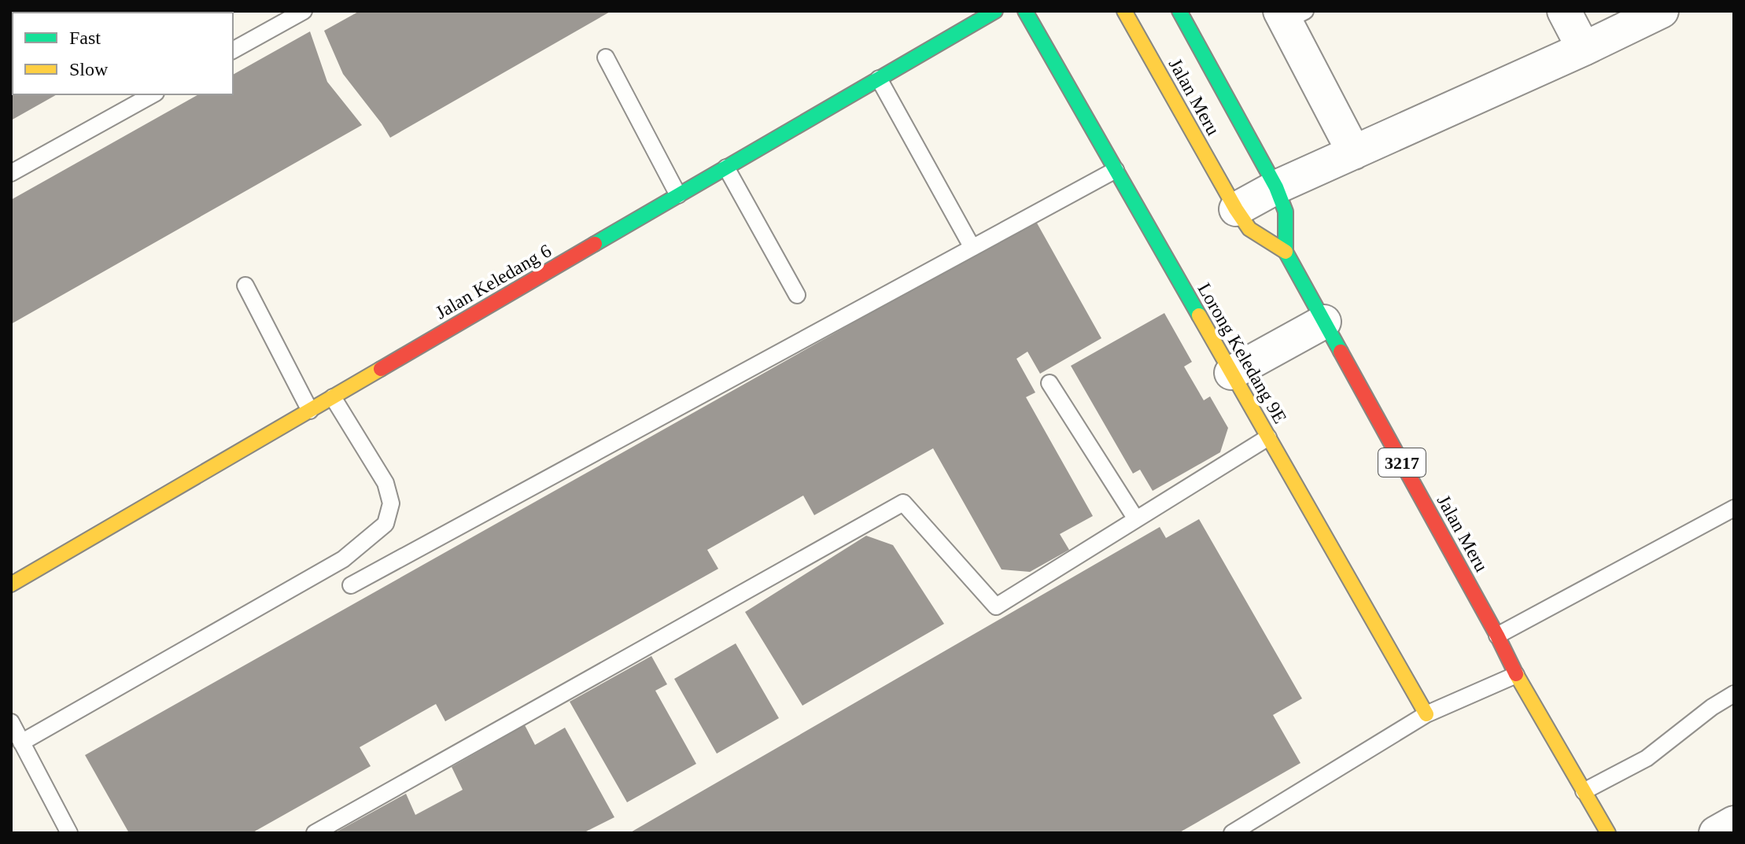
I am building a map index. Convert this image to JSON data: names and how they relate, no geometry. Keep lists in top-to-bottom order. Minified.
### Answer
{"streets":{"street":["Jalan Meru","Jalan Keledang 6","Lorong Keledang 9E","3217"]},"legend":["Fast","Slow"]}
